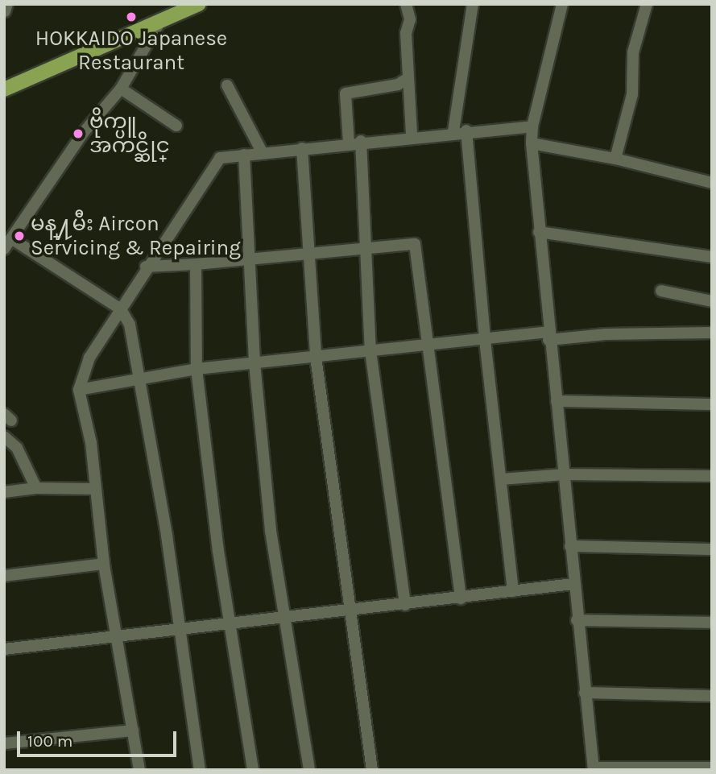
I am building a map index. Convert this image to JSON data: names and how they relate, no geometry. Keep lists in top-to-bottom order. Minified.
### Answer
{"places":["HOKKAIDO Japanese Restaurant","ဗိုက္ပူ အကင္ဆိုင္","မန္႔မီး Aircon Servicing & Repairing"],"scale_bar":"100 m"}
